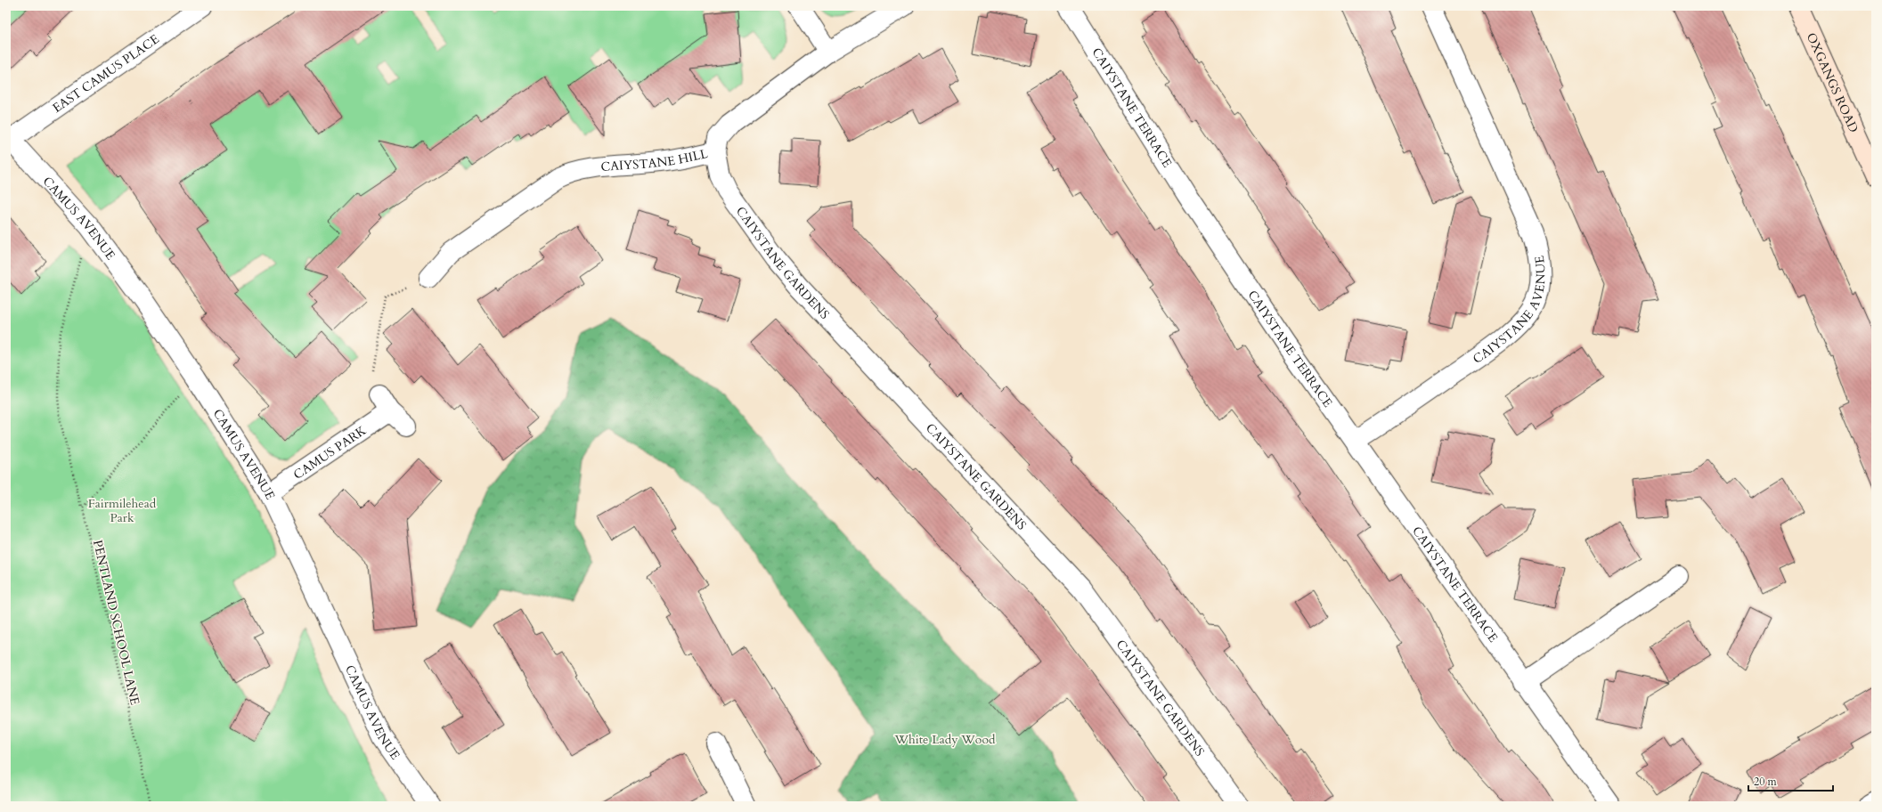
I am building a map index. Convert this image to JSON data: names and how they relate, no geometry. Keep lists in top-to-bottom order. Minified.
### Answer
{"streets":{"main road":["OXGANGS ROAD"],"street":["EAST CAMUS PLACE","CAIYSTANE TERRACE","CAIYSTANE HILL","CAMUS AVENUE","CAIYSTANE GARDENS","CAIYSTANE AVENUE","CAMUS PARK"],"path":["PENTLAND SCHOOL LANE"]},"crossings":[["EAST CAMUS PLACE","CAMUS AVENUE"],["CAIYSTANE TERRACE","CAIYSTANE AVENUE"],["CAIYSTANE HILL","CAIYSTANE GARDENS"],["CAMUS AVENUE","CAMUS PARK"],["CAMUS AVENUE","PENTLAND SCHOOL LANE"]],"parks":["Fairmilehead Park","White Lady Wood"],"scale_bar":"20 m"}
